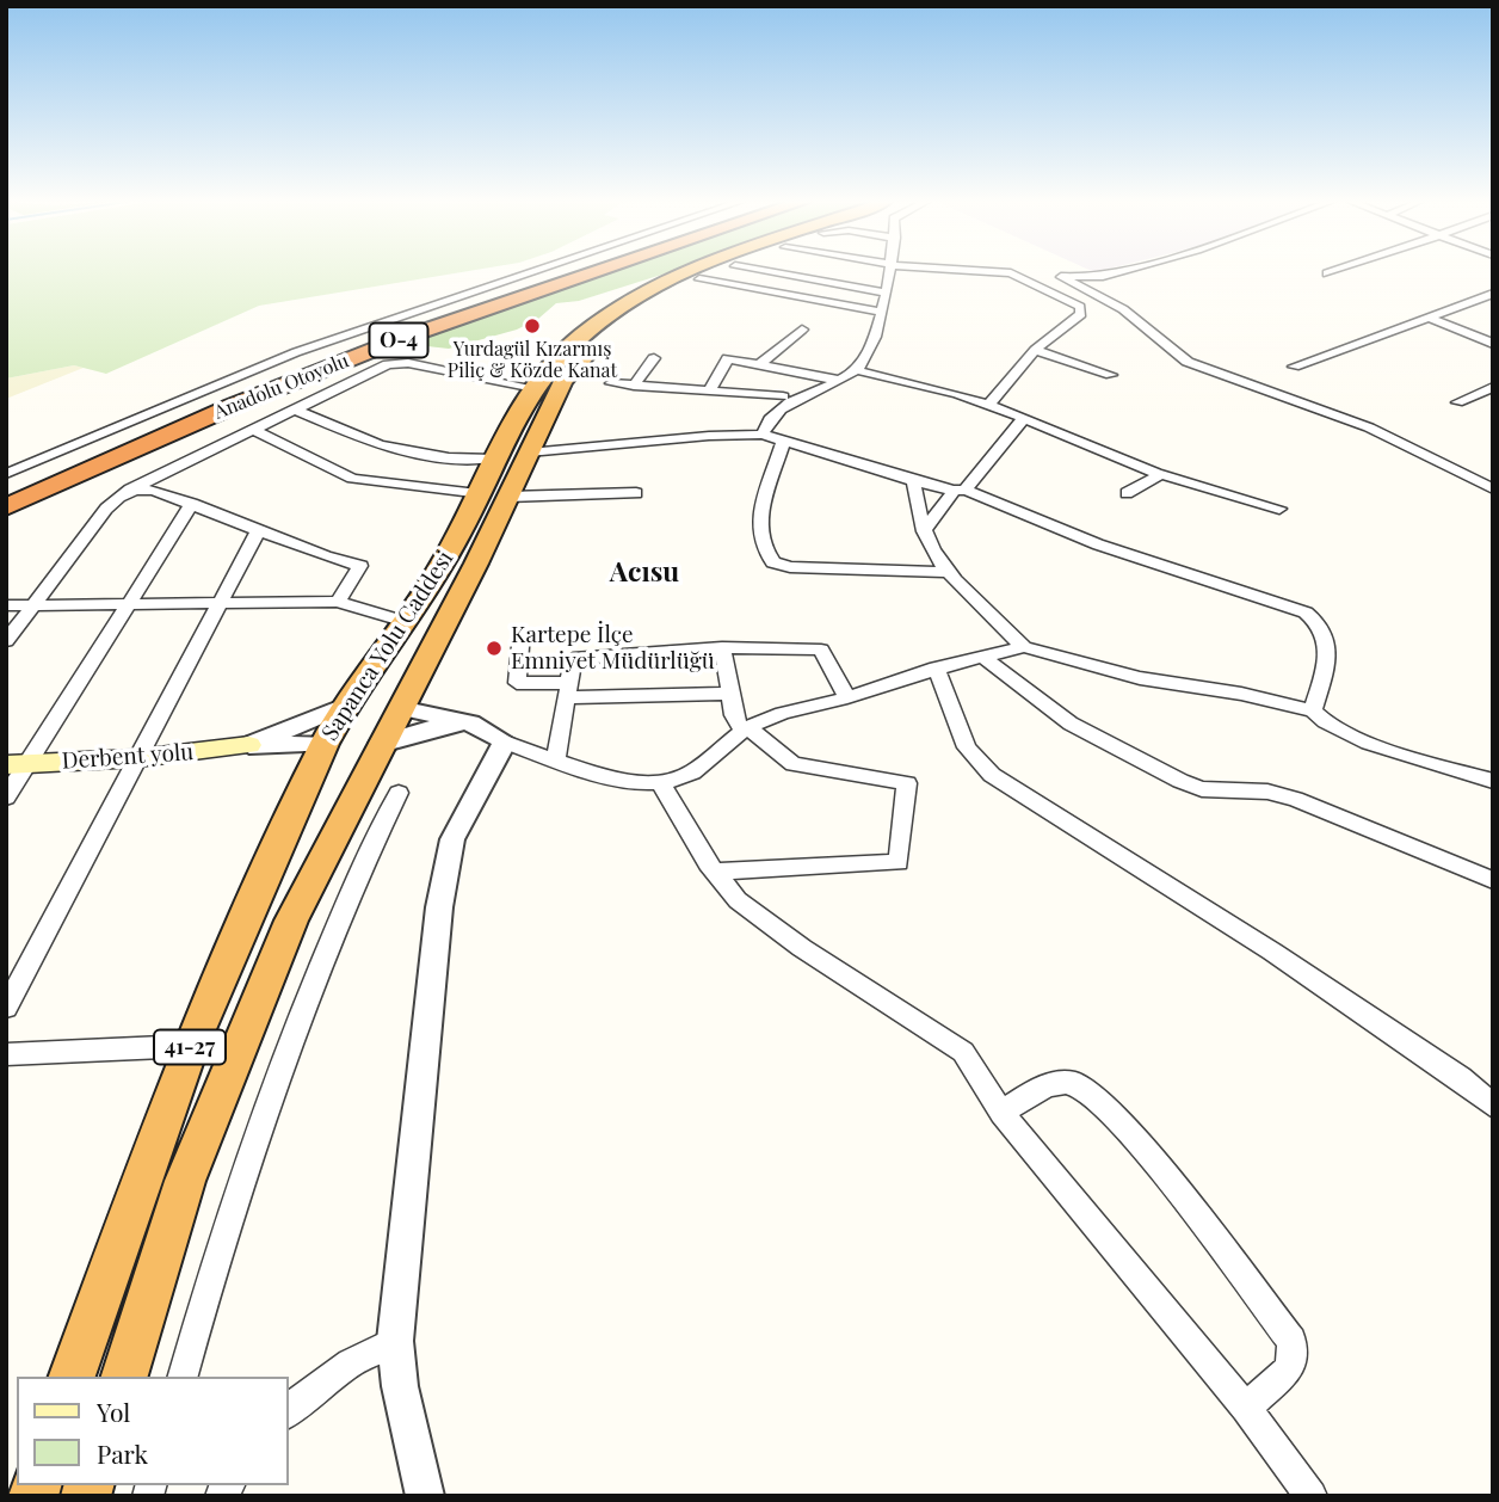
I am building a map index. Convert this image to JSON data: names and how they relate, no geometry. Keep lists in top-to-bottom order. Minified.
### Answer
{"streets":{"highway":["O-4","Anadolu Otoyolu","Sapanca Yolu Caddesi","41-27"],"main road":["Derbent yolu"]},"districts":["Acısu"],"places":["Yurdagül Kızarmış Piliç & Közde Kanat","Kartepe İlçe Emniyet Müdürlüğü"],"legend":["Yol","Park"]}
